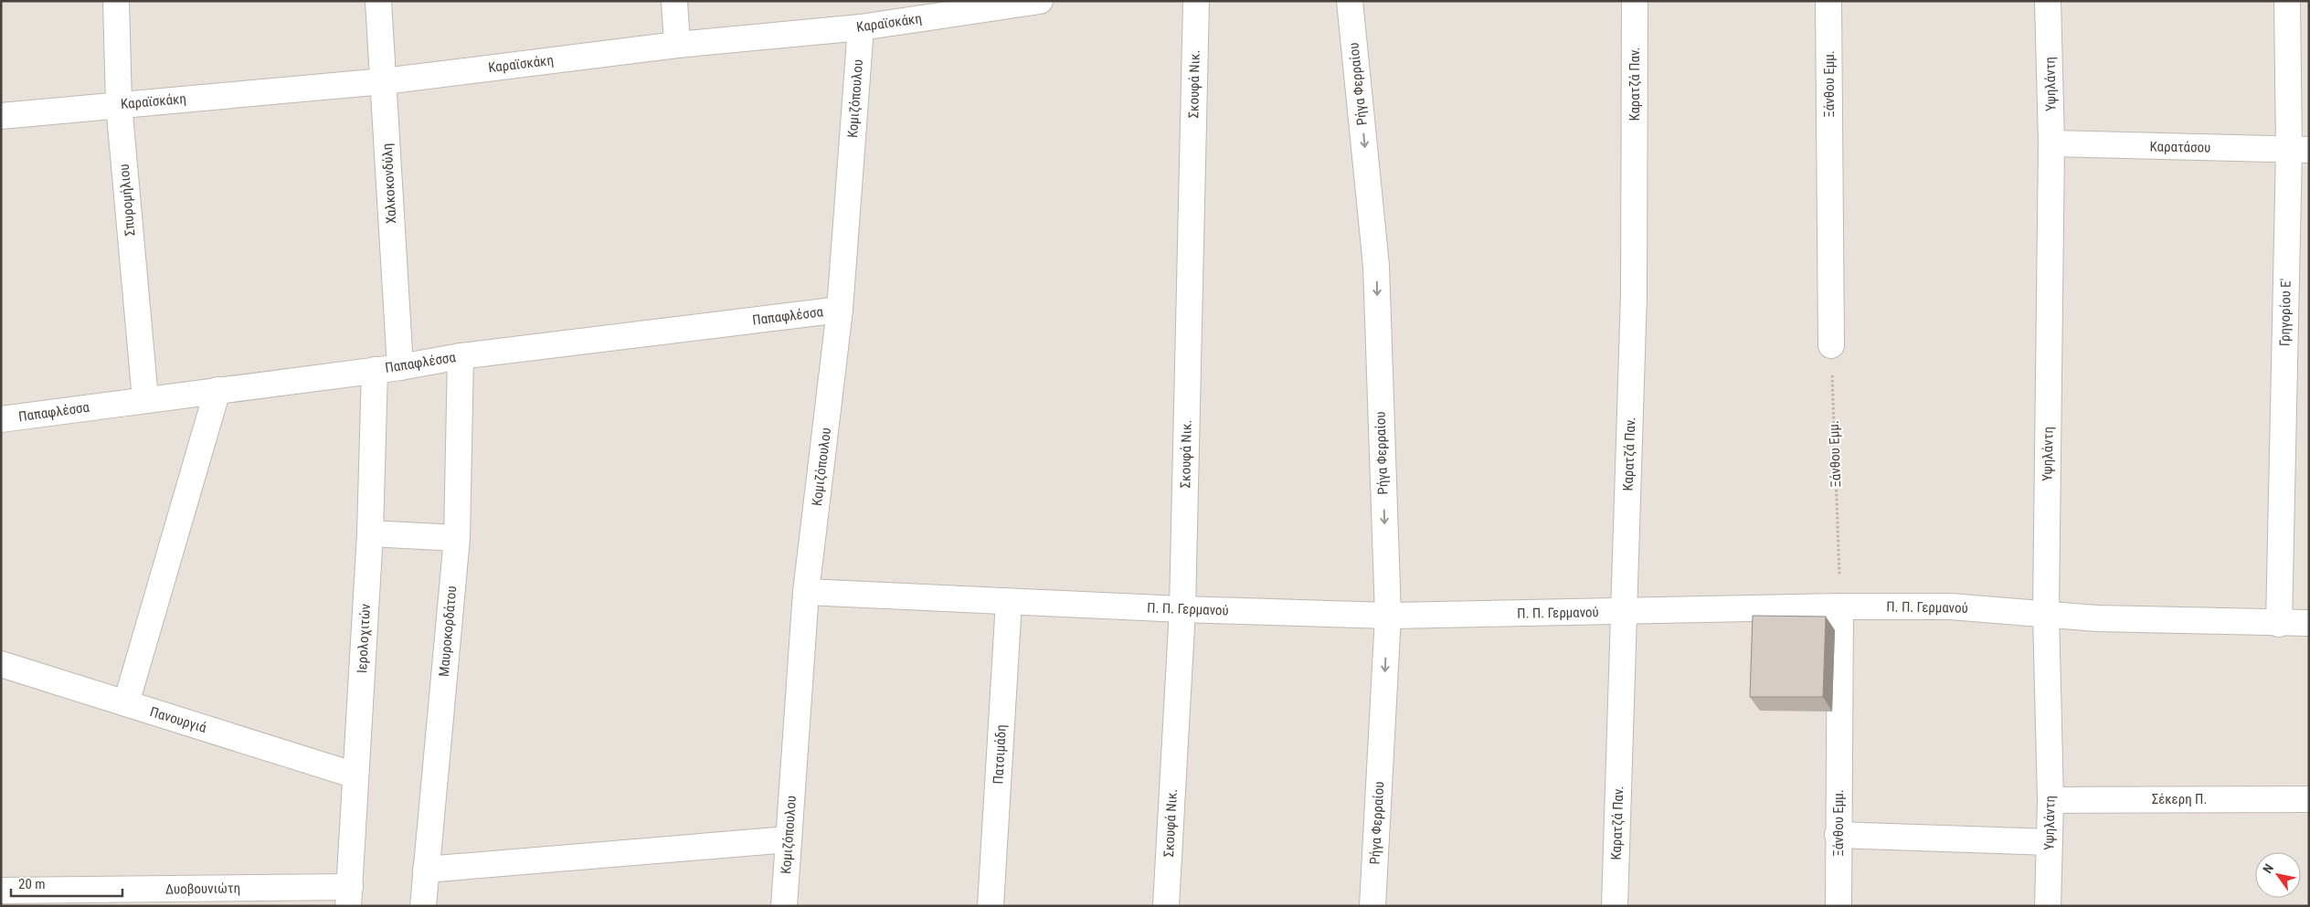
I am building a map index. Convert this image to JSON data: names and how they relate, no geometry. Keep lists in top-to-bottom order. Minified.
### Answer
{"streets":{"street":["Καραϊσκάκη","Σκουφά Νικ.","Ρήγα Φερραίου","Καρατζά Παν.","Ξάνθου Εμμ.","Υψηλάντη","Κομιζόπουλου","Καρατάσου","Χαλκοκονδύλη","Σπυρομήλιου","Γρηγορίου Ε'","Παπαφλέσσα","Π. Π. Γερμανού","Μαυροκορδάτου","Ιερολοχιτών","Πανουργιά","Πατσιμάδη","Σέκερη Π.","Δυοβουνιώτη"]},"crossings":[["Καραϊσκάκη","Κομιζόπουλου"],["Καραϊσκάκη","Χαλκοκονδύλη"],["Καραϊσκάκη","Σπυρομήλιου"],["Σκουφά Νικ.","Π. Π. Γερμανού"],["Ρήγα Φερραίου","Π. Π. Γερμανού"],["Καρατζά Παν.","Π. Π. Γερμανού"],["Ξάνθου Εμμ.","Π. Π. Γερμανού"],["Υψηλάντη","Καρατάσου"],["Υψηλάντη","Π. Π. Γερμανού"],["Υψηλάντη","Σέκερη Π."],["Κομιζόπουλου","Παπαφλέσσα"],["Κομιζόπουλου","Π. Π. Γερμανού"],["Καρατάσου","Γρηγορίου Ε'"],["Χαλκοκονδύλη","Παπαφλέσσα"],["Σπυρομήλιου","Παπαφλέσσα"],["Γρηγορίου Ε'","Π. Π. Γερμανού"],["Παπαφλέσσα","Μαυροκορδάτου"],["Παπαφλέσσα","Ιερολοχιτών"],["Π. Π. Γερμανού","Πατσιμάδη"],["Ιερολοχιτών","Πανουργιά"],["Ιερολοχιτών","Δυοβουνιώτη"]],"one_way":["Ρήγα Φερραίου"],"scale_bar":"20 m","north":"top left"}
